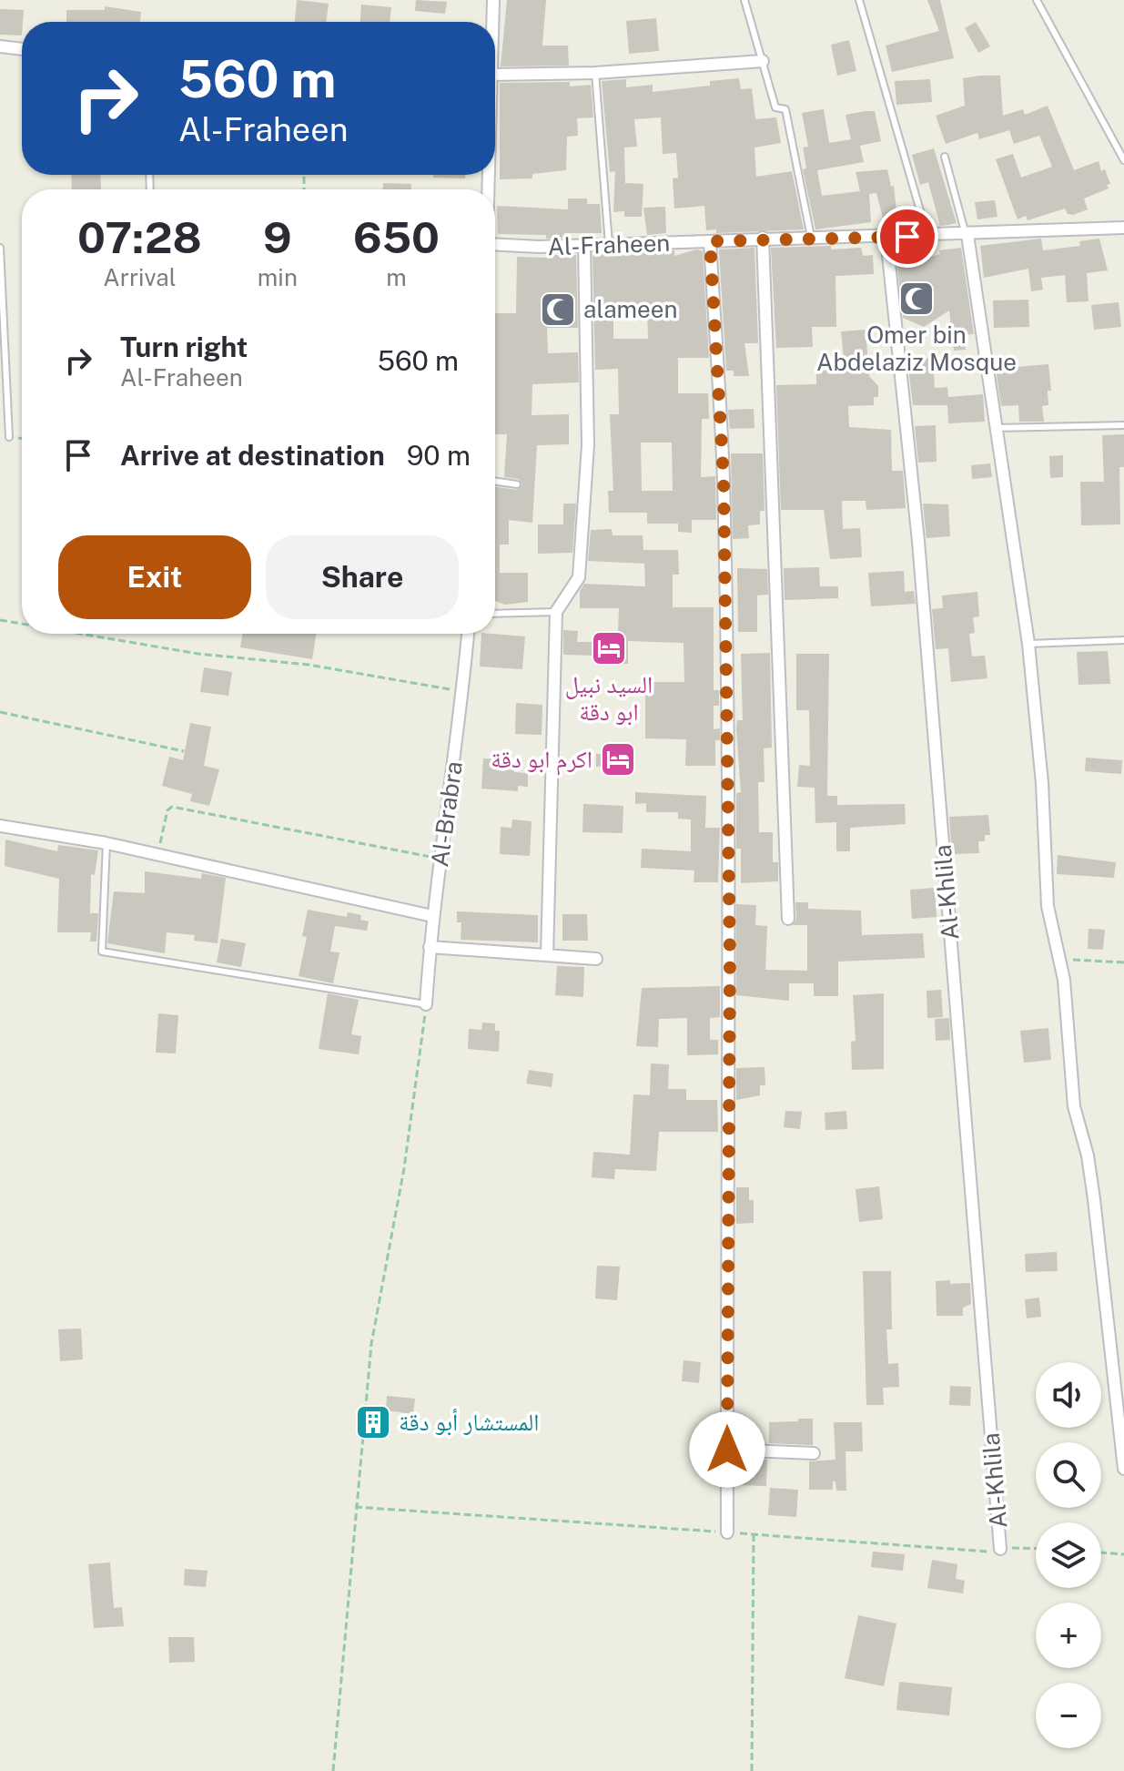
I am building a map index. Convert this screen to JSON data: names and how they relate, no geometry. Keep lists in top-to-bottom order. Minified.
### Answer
{"streets":{"street":["Al-Fraheen","Al-Brabra","Al-Khlila"]},"crossings":[["Al-Fraheen","Al-Khlila"]],"places":{"mosque":["Omer bin Abdelaziz Mosque","alameen"],"hotel":["السيد نبيل ابو دقة","اكرم ابو دقة"],"building":["المستشار أبو دقة"]},"page":{"turn":["560 m","Al-Fraheen"],"eta":["07:28","Arrival","9","min","650","m"],"list":[{"name":"Turn right","note":"Al-Fraheen","value":"560 m"},{"name":"Arrive at destination","value":"90 m"}],"buttons":["Exit","Share"],"map_buttons":["+","−"]}}
